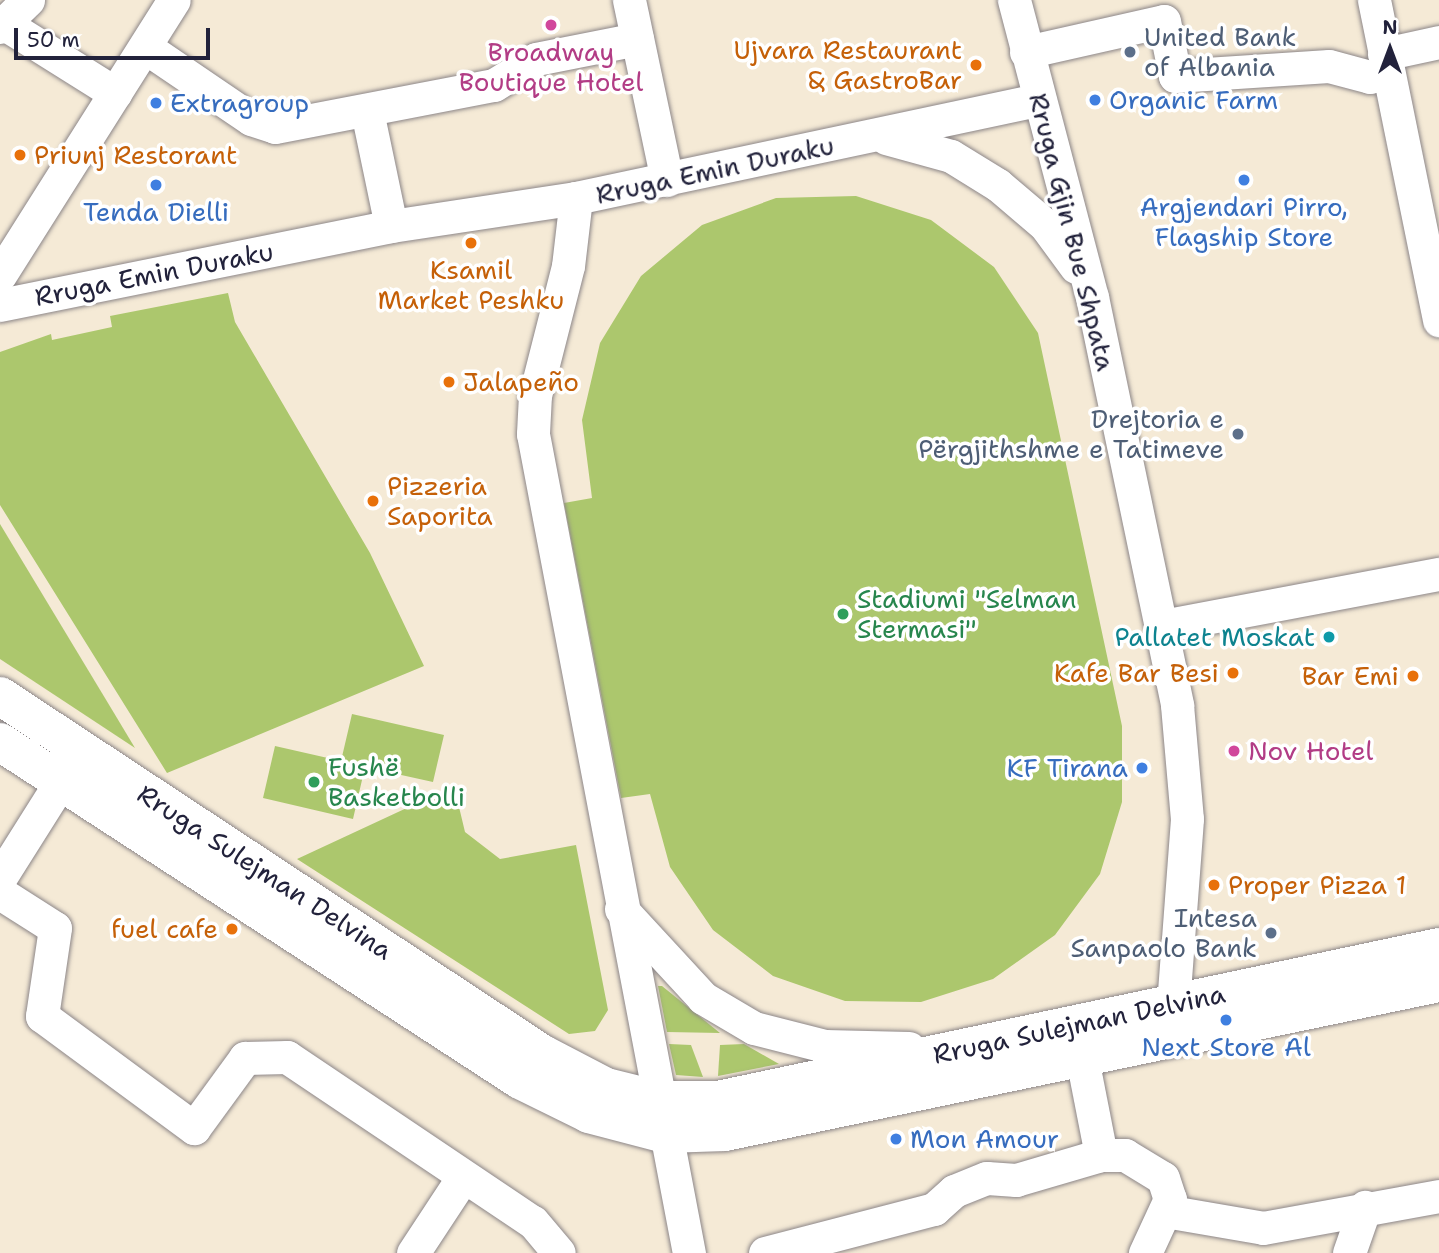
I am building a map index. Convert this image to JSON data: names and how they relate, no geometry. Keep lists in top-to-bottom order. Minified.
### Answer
{"streets":{"main road":["Rruga Sulejman Delvina"],"street":["Rruga Emin Duraku","Rruga Gjin Bue Shpata"]},"crossings":[["Rruga Emin Duraku","Rruga Gjin Bue Shpata"],["Rruga Gjin Bue Shpata","Rruga Sulejman Delvina"]],"places":["Broadway Boutique Hotel","United Bank of Albania","Ujvara Restaurant & GastroBar","Organic Farm","Extragroup","Priunj Restorant","Argjendari Pirro, Flagship Store","Tenda Dielli","Ksamil Market Peshku","Jalapeño","Drejtoria e Përgjithshme e Tatimeve","Pizzeria Saporita","Stadiumi \"Selman Stermasi\"","Pallatet Moskat","Kafe Bar Besi","Bar Emi","Nov Hotel","KF Tirana","Fushë Basketbolli","Proper Pizza 1","fuel cafe","Intesa Sanpaolo Bank","Next Store Al","Mon Amour"],"scale_bar":"50 m","north":"top"}
